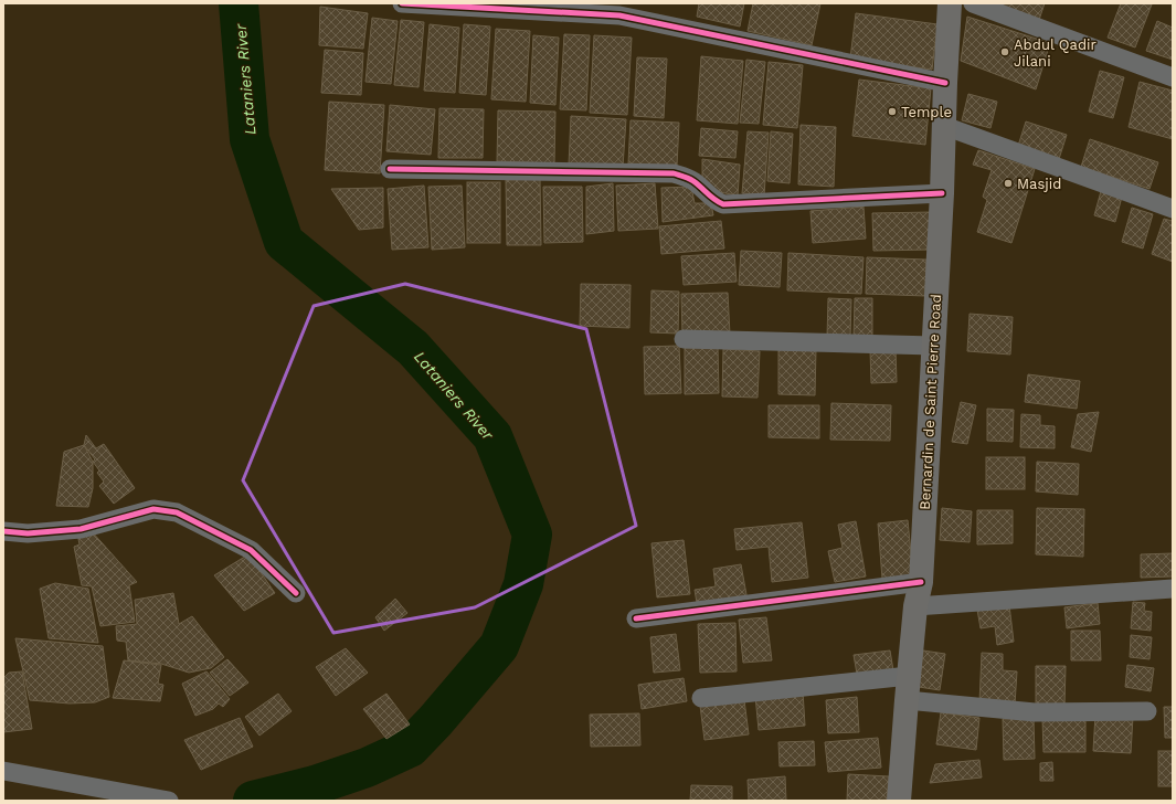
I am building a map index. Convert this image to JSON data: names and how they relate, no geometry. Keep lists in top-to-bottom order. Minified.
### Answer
{"streets":{"main road":["Bernardin de Saint Pierre Road"]},"water":["Lataniers River"],"places":["Abdul Qadir Jilani","Temple","Masjid"]}
